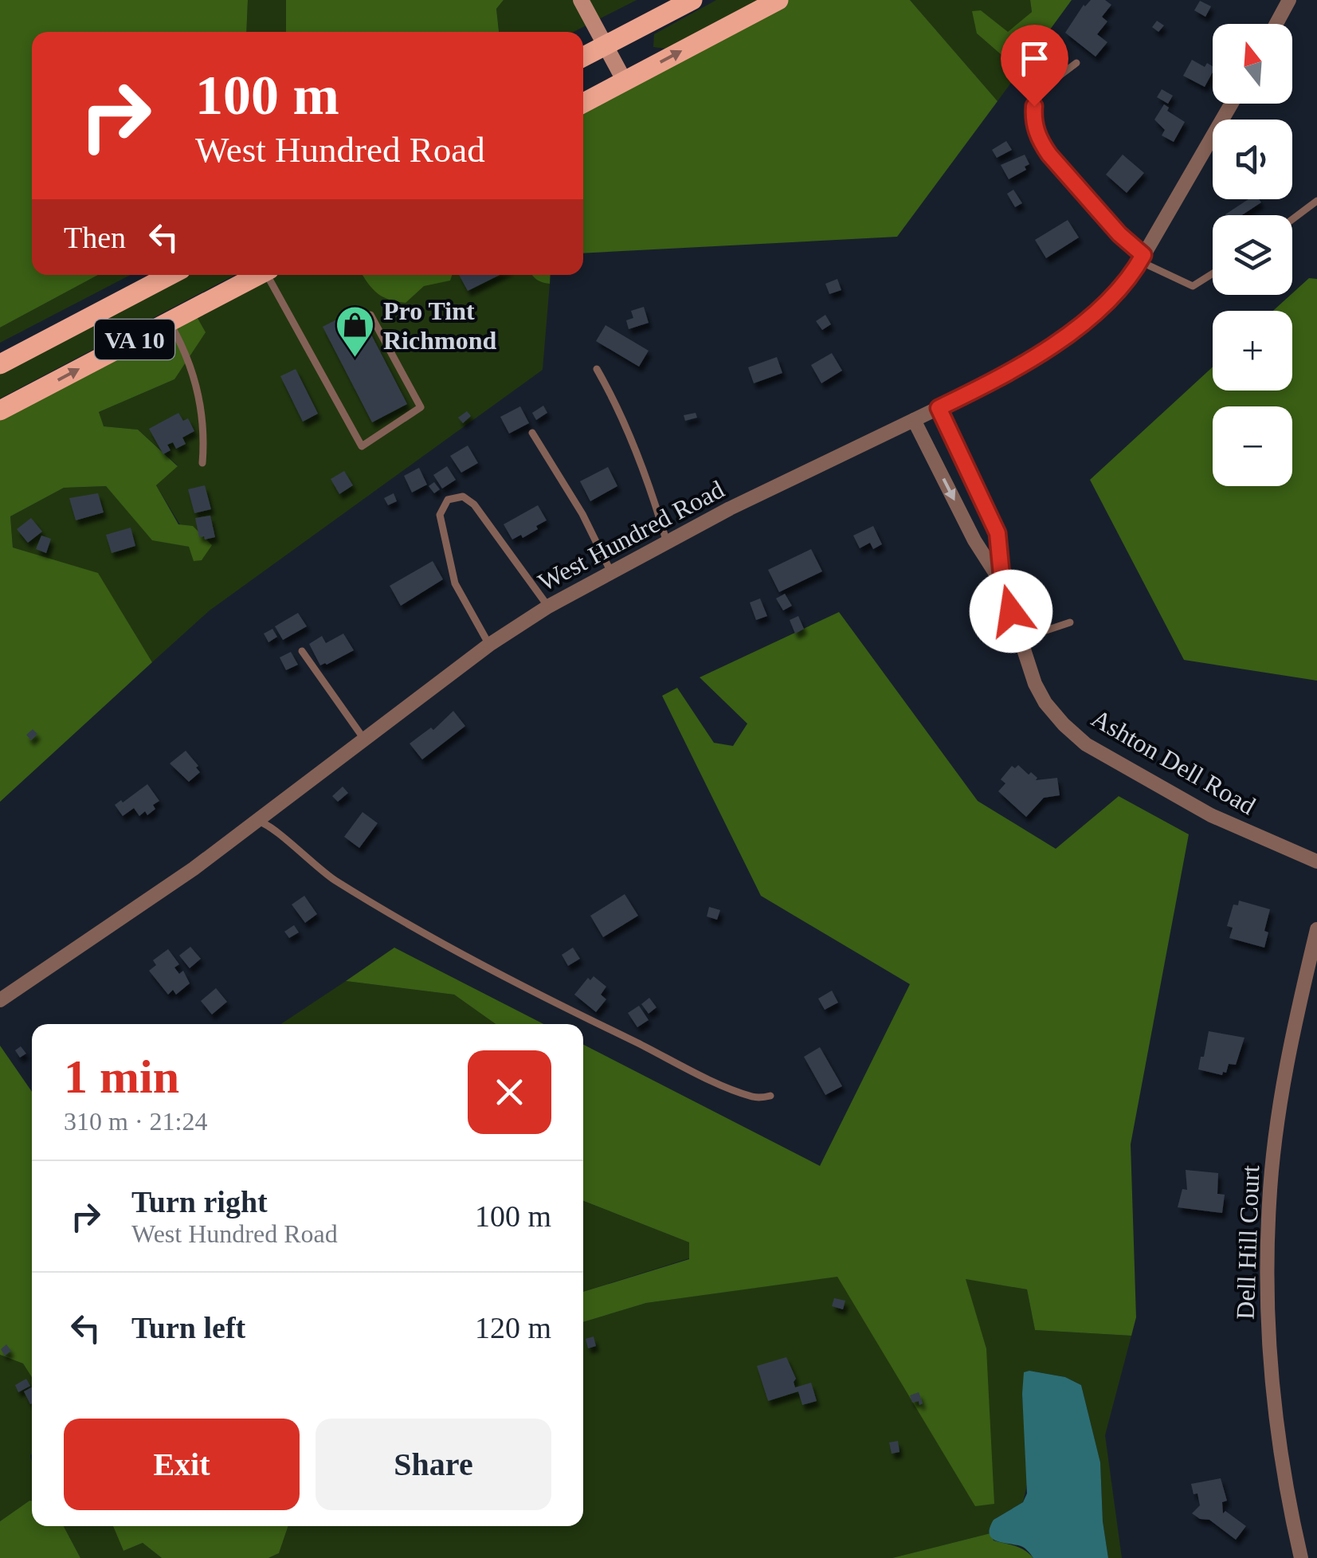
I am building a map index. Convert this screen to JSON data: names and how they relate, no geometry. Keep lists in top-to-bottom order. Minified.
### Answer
{"streets":{"main road":["VA 10"],"street":["West Hundred Road","Ashton Dell Road","Dell Hill Court"]},"crossings":[["West Hundred Road","Ashton Dell Road"]],"places":{"shop":["Pro Tint Richmond"]},"north":"top","page":{"map_buttons":["+","−"],"turn":["100 m","West Hundred Road"],"then":"Then","heading":["1 min","310 m · 21:24"],"list":[{"name":"Turn right","note":"West Hundred Road","value":"100 m"},{"name":"Turn left","value":"120 m"}],"buttons":["Exit","Share"]}}
